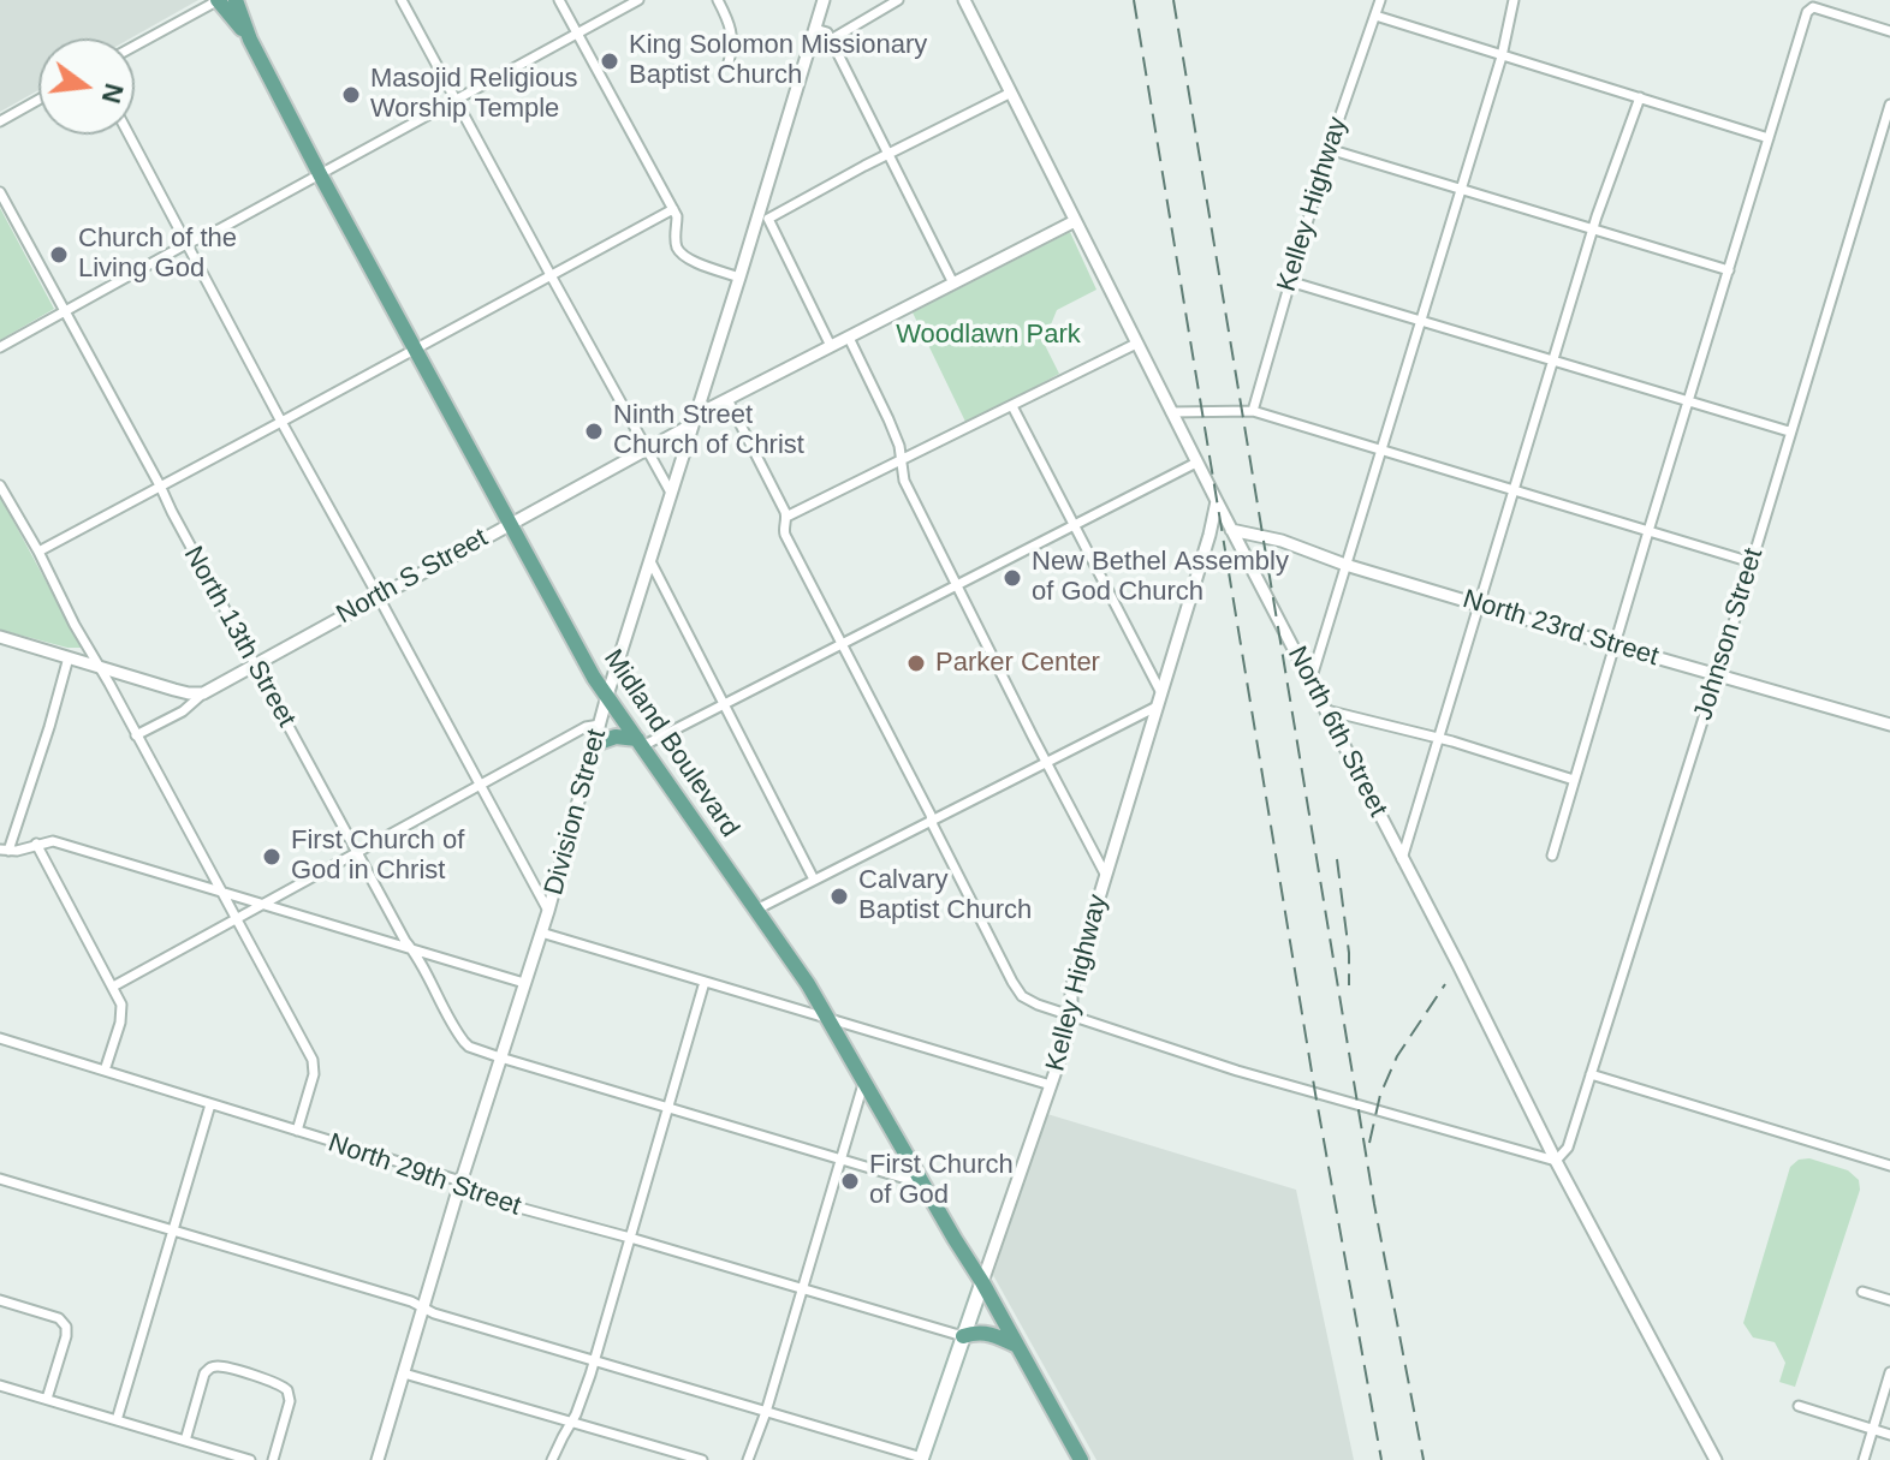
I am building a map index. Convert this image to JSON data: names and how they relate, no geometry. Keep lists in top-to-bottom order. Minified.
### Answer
{"streets":{"main road":["Kelley Highway","Midland Boulevard"],"street":["North S Street","North 23rd Street","Johnson Street","North 13th Street","North 6th Street","Division Street","North 29th Street"]},"crossings":[["Kelley Highway","North 6th Street"],["Kelley Highway","Midland Boulevard"],["Kelley Highway","North 29th Street"],["North S Street","North 13th Street"],["North S Street","North 6th Street"],["North S Street","Midland Boulevard"],["North S Street","Division Street"],["North 23rd Street","Johnson Street"],["North 23rd Street","North 6th Street"],["Johnson Street","North 6th Street"],["North 13th Street","Midland Boulevard"],["North 13th Street","Division Street"],["Midland Boulevard","Division Street"],["Division Street","North 29th Street"]],"parks":["Woodlawn Park"],"places":["King Solomon Missionary Baptist Church","Masojid Religious Worship Temple","Church of the Living God","Ninth Street Church of Christ","New Bethel Assembly of God Church","Parker Center","First Church of God in Christ","Calvary Baptist Church","First Church of God"],"north":"right"}
